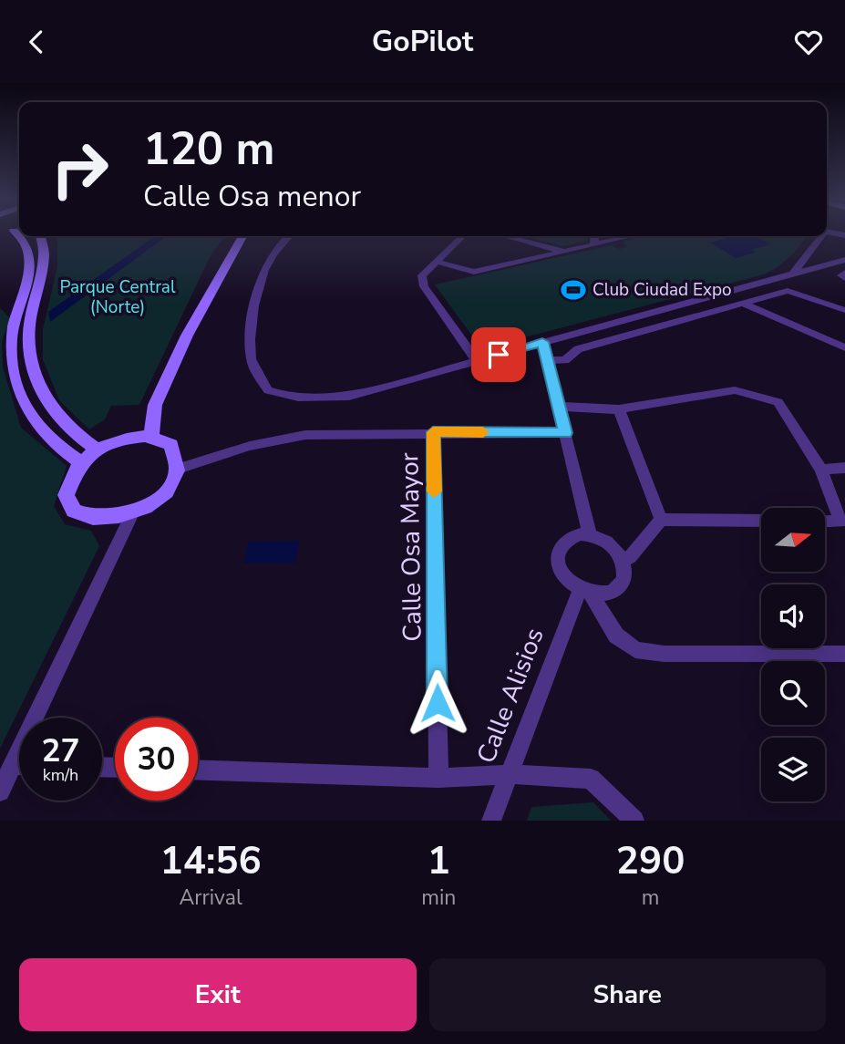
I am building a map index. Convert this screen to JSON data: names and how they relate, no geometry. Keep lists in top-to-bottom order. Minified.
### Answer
{"streets":{"street":["Calle Osa Mayor","Calle Alisios"]},"parks":["Parque Central (Norte)"],"places":{"sports":["Club Ciudad Expo"]},"north":"right","page":{"header":"GoPilot","turn":["120 m","Calle Osa menor"],"speed":"27 km/h","limit":"30","eta":["14:56","Arrival","1","min","290","m"],"buttons":["Exit","Share"]}}
